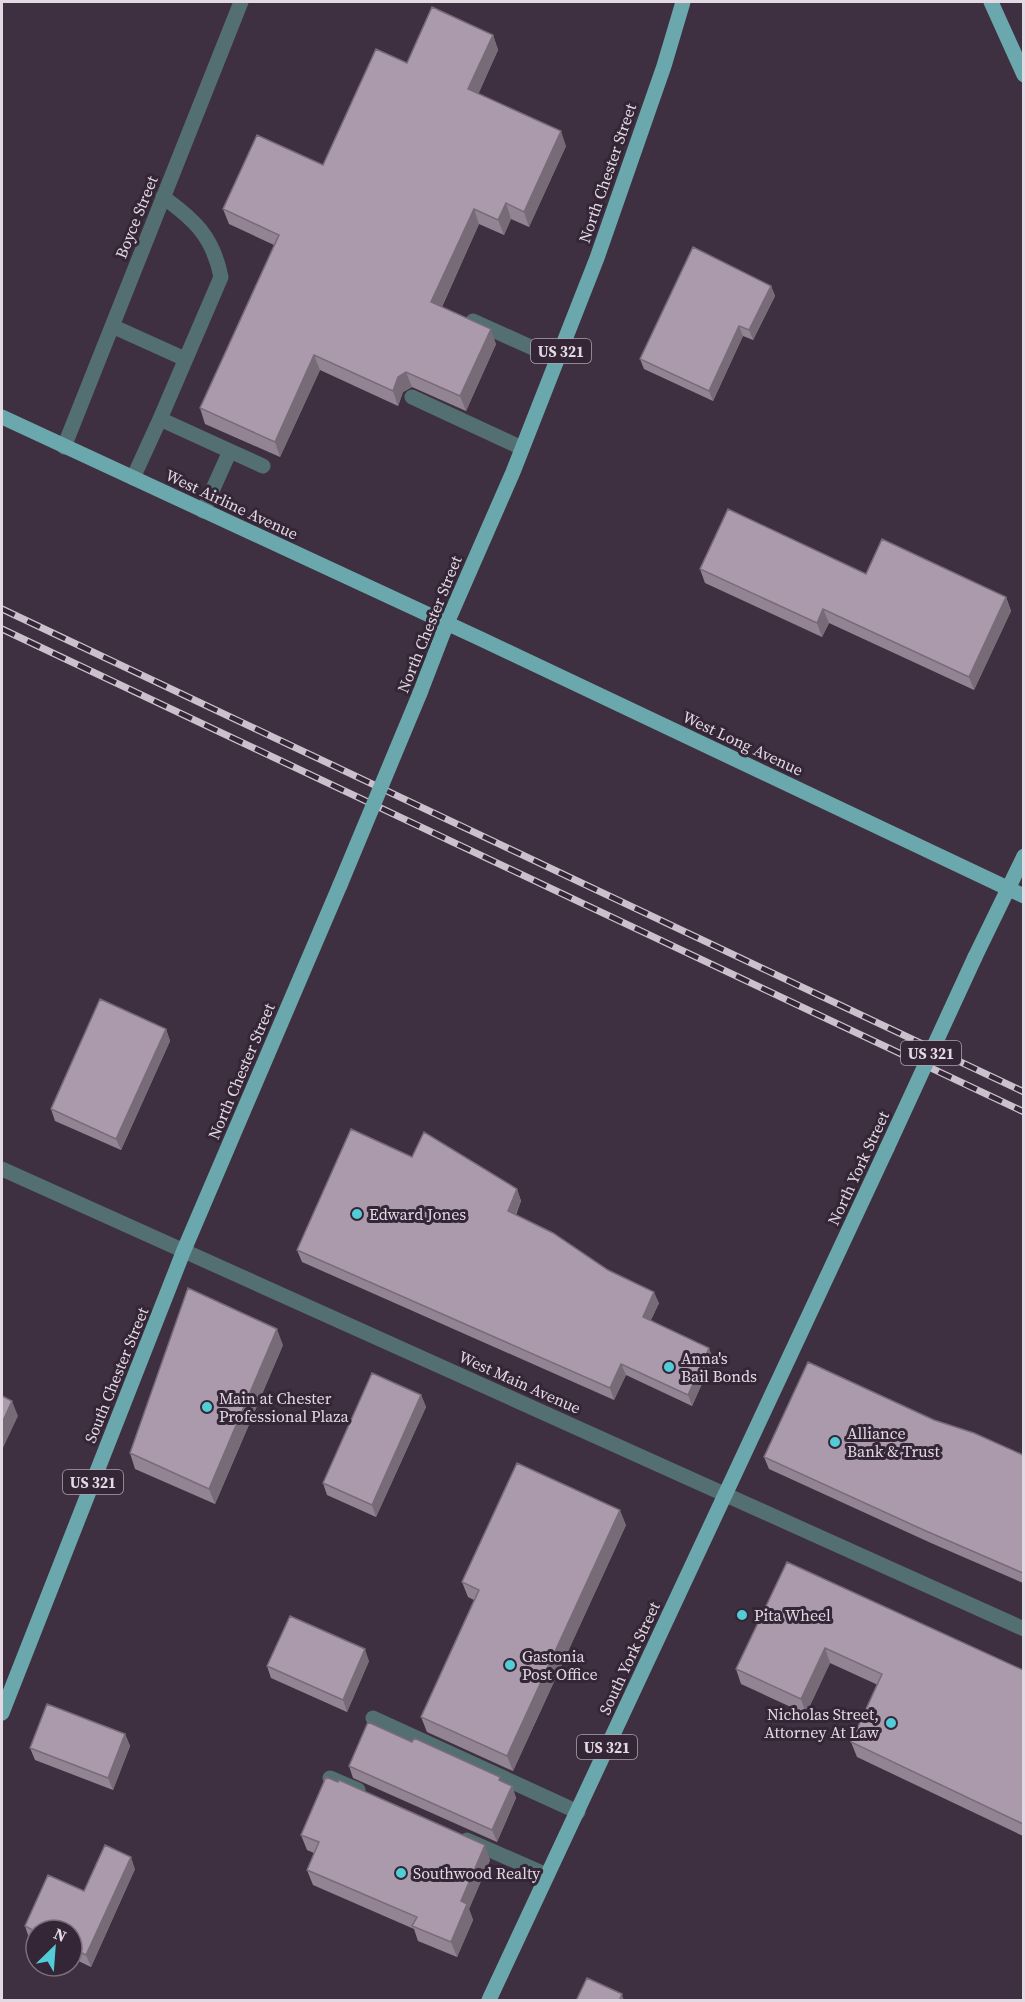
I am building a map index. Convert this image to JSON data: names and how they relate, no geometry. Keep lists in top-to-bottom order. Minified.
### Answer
{"streets":{"main road":["North Chester Street","US 321","West Airline Avenue","West Long Avenue","North York Street","South Chester Street","South York Street"],"street":["Boyce Street","West Main Avenue"]},"crossings":[["North Chester Street","West Airline Avenue"],["North Chester Street","West Long Avenue"],["North Chester Street","South Chester Street"],["North Chester Street","West Main Avenue"],["Boyce Street","West Airline Avenue"],["West Airline Avenue","West Long Avenue"],["West Long Avenue","North York Street"],["North York Street","West Main Avenue"],["North York Street","South York Street"],["South Chester Street","West Main Avenue"],["West Main Avenue","South York Street"]],"places":["Edward Jones","Anna's Bail Bonds","Main at Chester Professional Plaza","Alliance Bank & Trust","Pita Wheel","Gastonia Post Office","Nicholas Street, Attorney At Law","Southwood Realty"],"north":"top right"}
